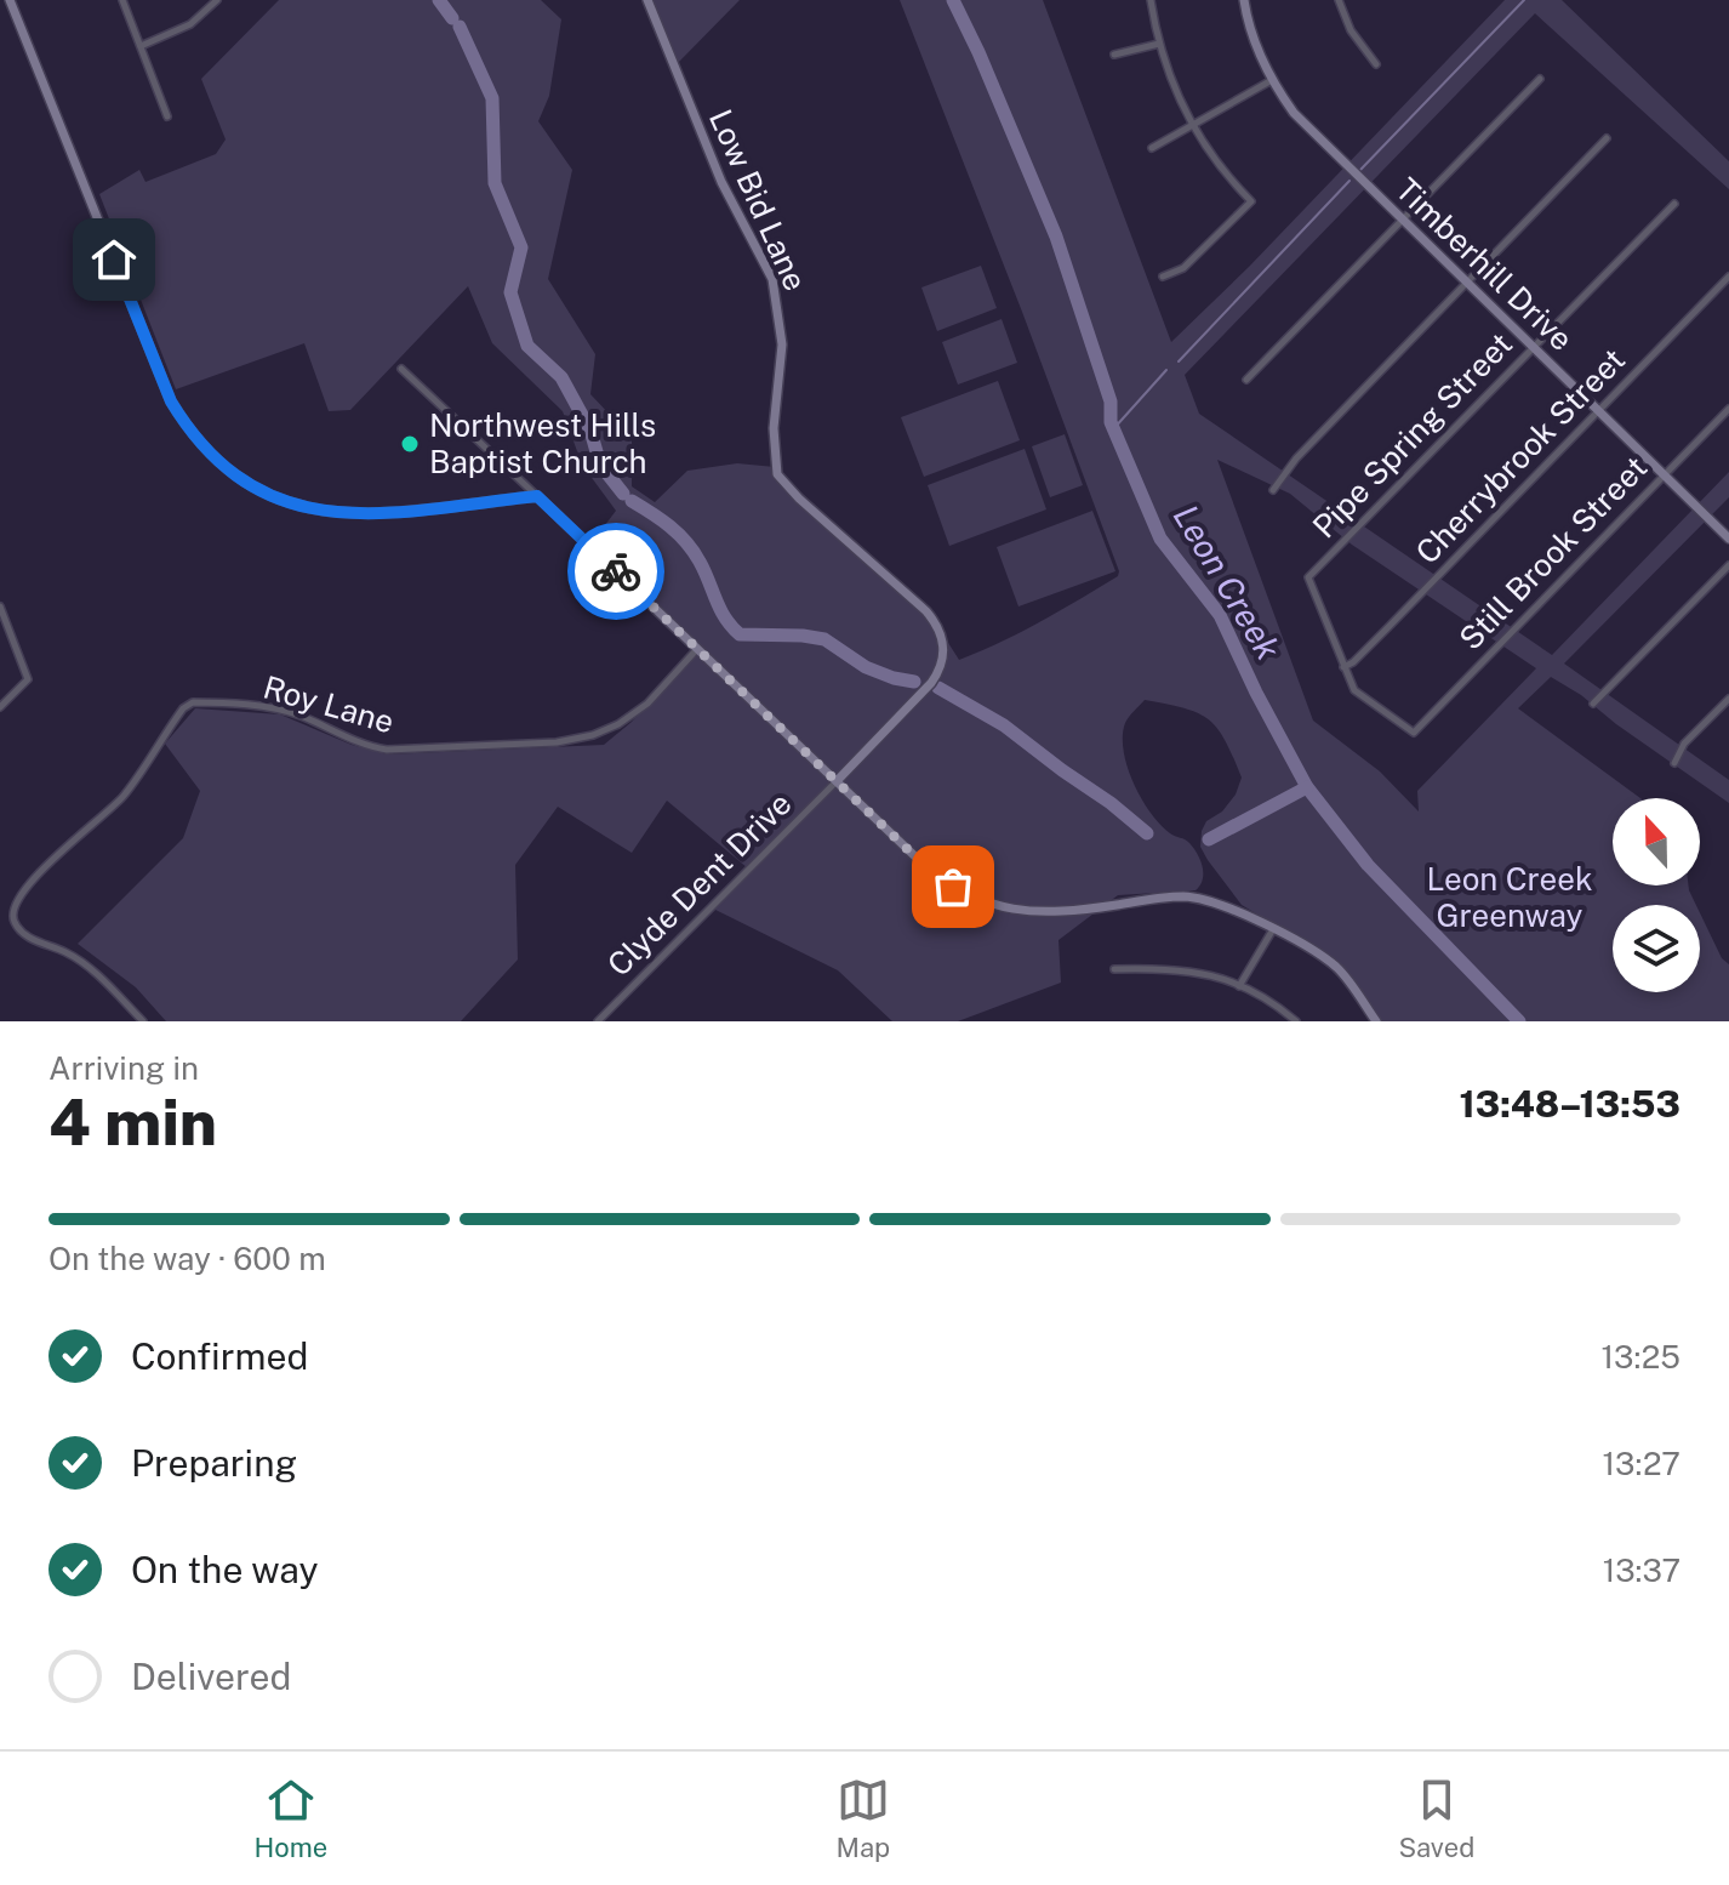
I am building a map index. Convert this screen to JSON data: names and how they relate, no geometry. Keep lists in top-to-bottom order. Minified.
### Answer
{"streets":{"street":["Low Bid Lane","Timberhill Drive","Pipe Spring Street","Cherrybrook Street","Still Brook Street","Roy Lane","Clyde Dent Drive"]},"crossings":[["Low Bid Lane","Clyde Dent Drive"],["Timberhill Drive","Pipe Spring Street"],["Timberhill Drive","Cherrybrook Street"],["Timberhill Drive","Still Brook Street"],["Pipe Spring Street","Cherrybrook Street"],["Pipe Spring Street","Still Brook Street"],["Cherrybrook Street","Still Brook Street"]],"water":["Leon Creek"],"parks":["Leon Creek Greenway"],"places":["Northwest Hills Baptist Church"],"north":"top","page":{"heading":["4 min","Arriving in","13:48–13:53"],"bar":"On the way · 600 m","list":[["Confirmed","13:25"],["Preparing","13:27"],["On the way","13:37"],"Delivered"],"tabs":["Home","Map","Saved"]}}
